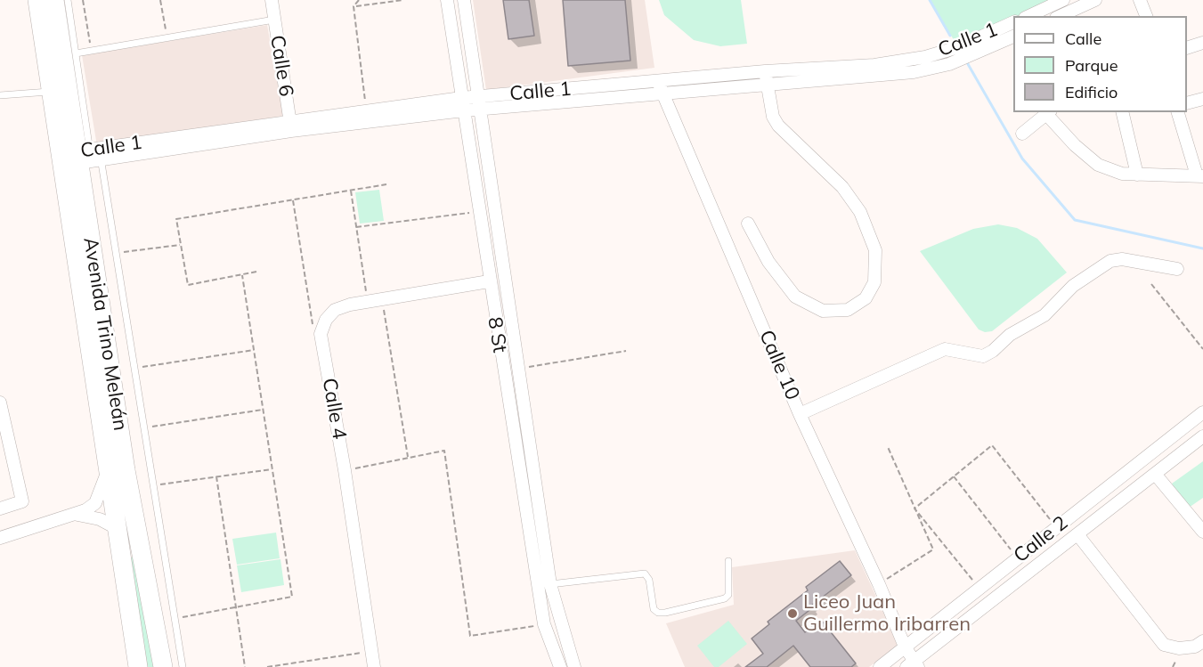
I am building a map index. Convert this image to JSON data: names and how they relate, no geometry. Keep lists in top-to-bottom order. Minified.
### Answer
{"streets":{"main road":["Avenida Trino Meleán"],"street":["Calle 1","Calle 6","8 St","Calle 10","Calle 4","Calle 2"]},"crossings":[["Calle 1","Calle 6"],["Calle 1","Avenida Trino Meleán"],["Calle 1","8 St"],["Calle 1","Calle 10"],["8 St","Calle 4"],["Calle 10","Calle 2"]],"places":["Liceo Juan Guillermo Iribarren"],"legend":["Calle","Parque","Edificio"]}
